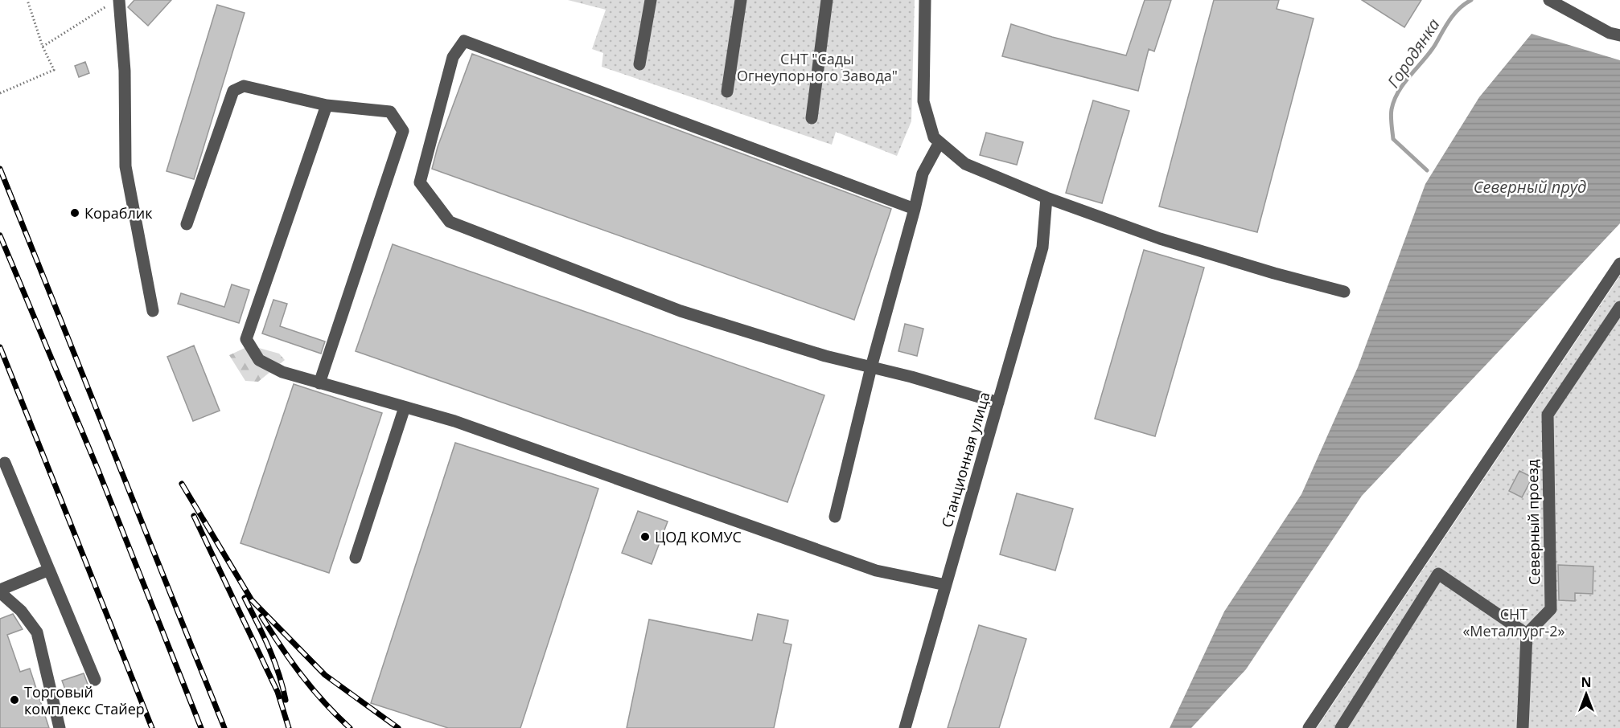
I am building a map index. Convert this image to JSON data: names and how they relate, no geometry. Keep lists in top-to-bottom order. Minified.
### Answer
{"streets":{"street":["Станционная улица","Северный проезд"]},"water":["Городянка","Северный пруд"],"parks":["СНТ \"Сады Огнеупорного Завода\"","СНТ «Металлург-2»"],"places":["Кораблик","ЦОД КОМУС","Торговый комплекс Стайер"],"north":"top"}
